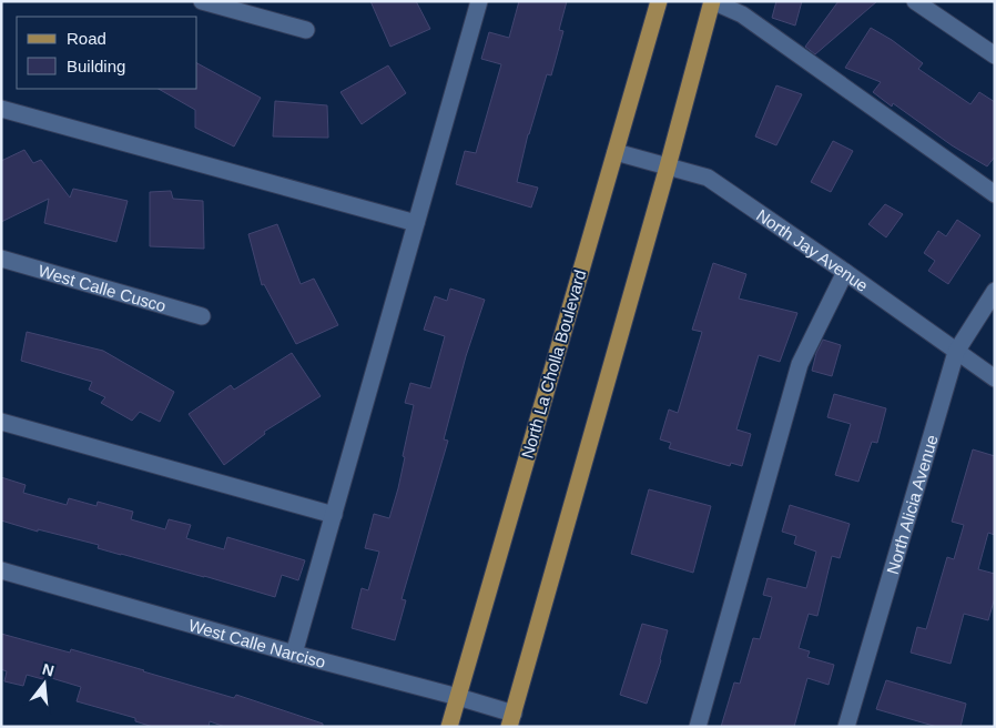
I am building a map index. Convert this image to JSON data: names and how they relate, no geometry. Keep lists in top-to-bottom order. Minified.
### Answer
{"streets":{"main road":["North La Cholla Boulevard"],"street":["North Jay Avenue","West Calle Cusco","North Alicia Avenue","West Calle Narciso"]},"crossings":[["North Jay Avenue","North La Cholla Boulevard"],["North Jay Avenue","North Alicia Avenue"],["North La Cholla Boulevard","West Calle Narciso"]],"legend":["Road","Building"],"north":"top"}
